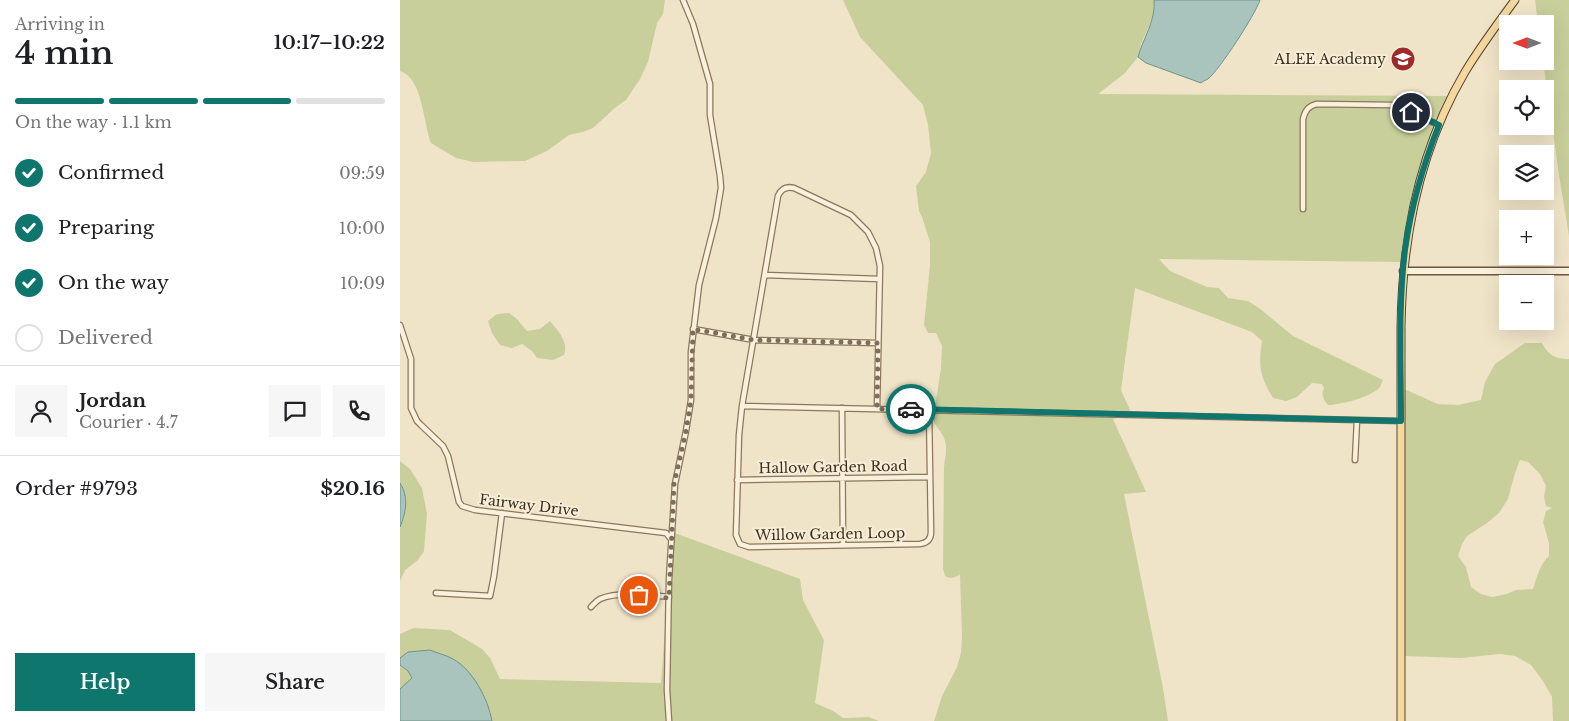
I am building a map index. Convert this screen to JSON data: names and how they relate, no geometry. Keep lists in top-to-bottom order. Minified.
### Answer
{"streets":{"street":["Hallow Garden Road","Fairway Drive","Willow Garden Loop"]},"crossings":[["Hallow Garden Road","Willow Garden Loop"]],"places":{"school or university":["ALEE Academy"]},"north":"left","page":{"heading":["4 min","Arriving in","10:17–10:22"],"panel":["Jordan","Courier · 4.7","Order #9793","$20.16"],"map_buttons":["+","−"],"bar":"On the way · 1.1 km","list":[["Confirmed","09:59"],["Preparing","10:00"],["On the way","10:09"],"Delivered"],"buttons":["Help","Share"]}}
